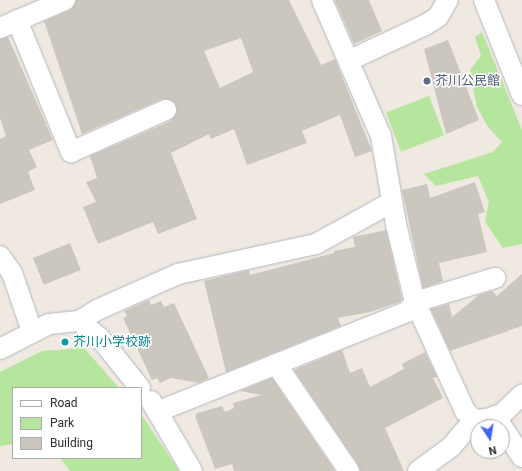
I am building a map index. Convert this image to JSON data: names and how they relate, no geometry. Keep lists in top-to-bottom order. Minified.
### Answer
{"places":["芥川公民館","芥川小学校跡"],"legend":["Road","Park","Building"],"north":"bottom"}
